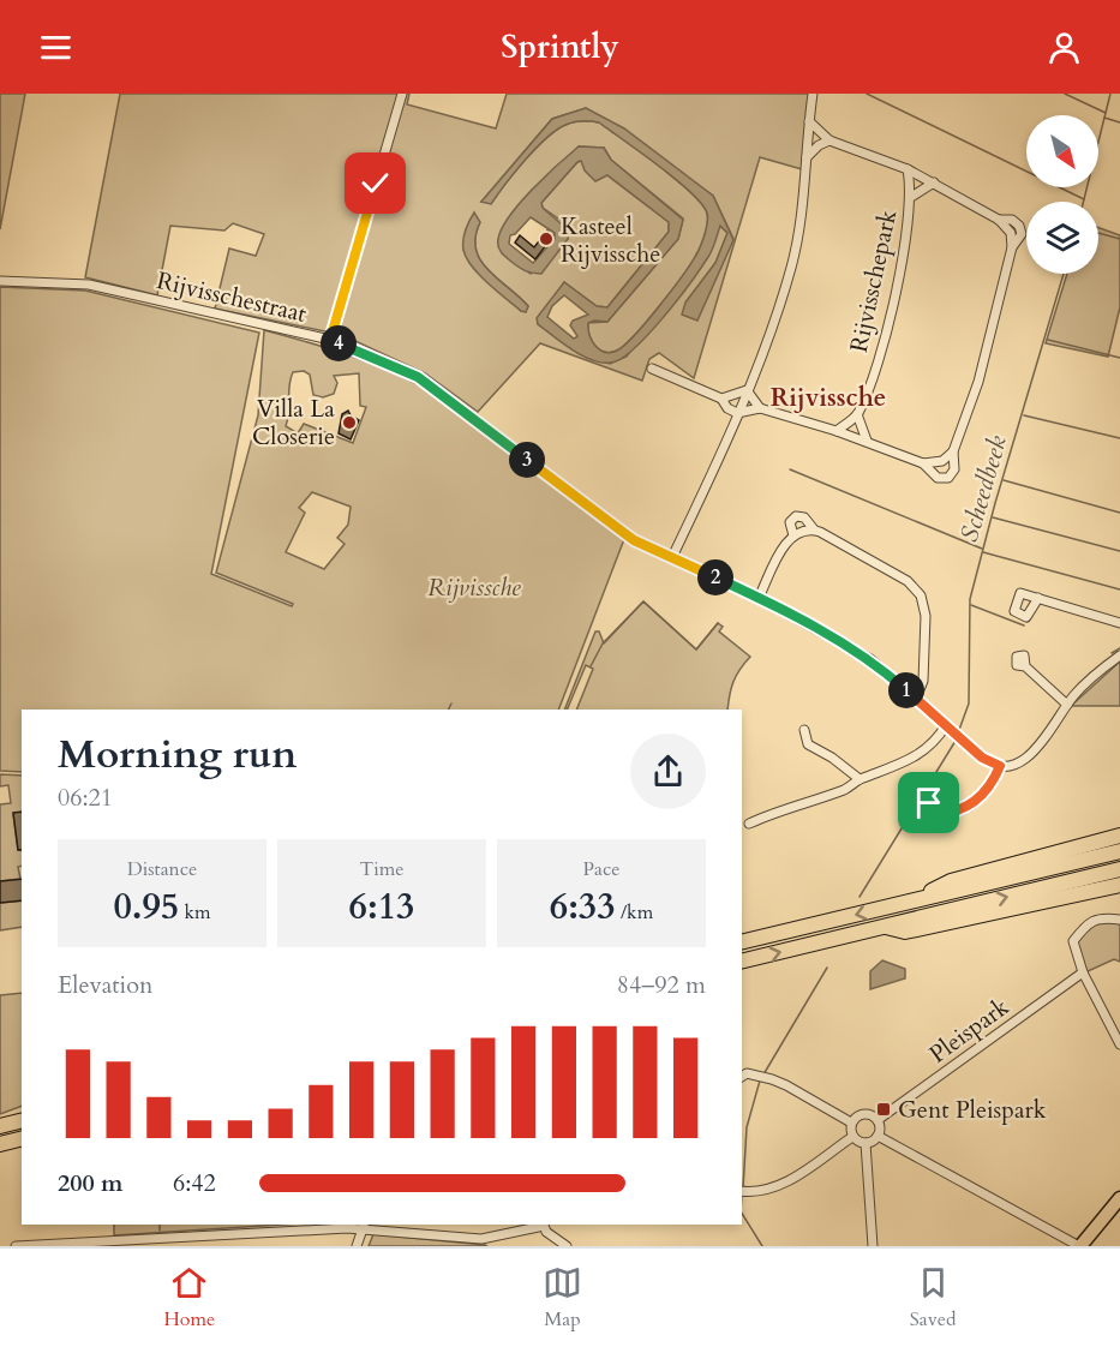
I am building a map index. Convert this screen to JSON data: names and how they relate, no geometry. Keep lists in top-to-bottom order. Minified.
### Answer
{"streets":{"street":["Rijvisschepark","Rijvisschestraat","Pleispark"]},"districts":["Rijvissche"],"water":["Scheedbeek"],"parks":["Rijvissche"],"places":{"other":["Kasteel Rijvissche","Villa La Closerie"],"transit":["Gent Pleispark"]},"north":"bottom right","page":{"header":"Sprintly","pins":["4","3","2","1"],"heading":["Morning run","06:21"],"stats":[["Distance","0.95 km"],["Time","6:13"],["Pace","6:33 /km"]],"chart":["Elevation","84–92 m"],"list":[{"name":"200 m","note":"6:42"}],"tabs":["Home","Map","Saved"]}}
